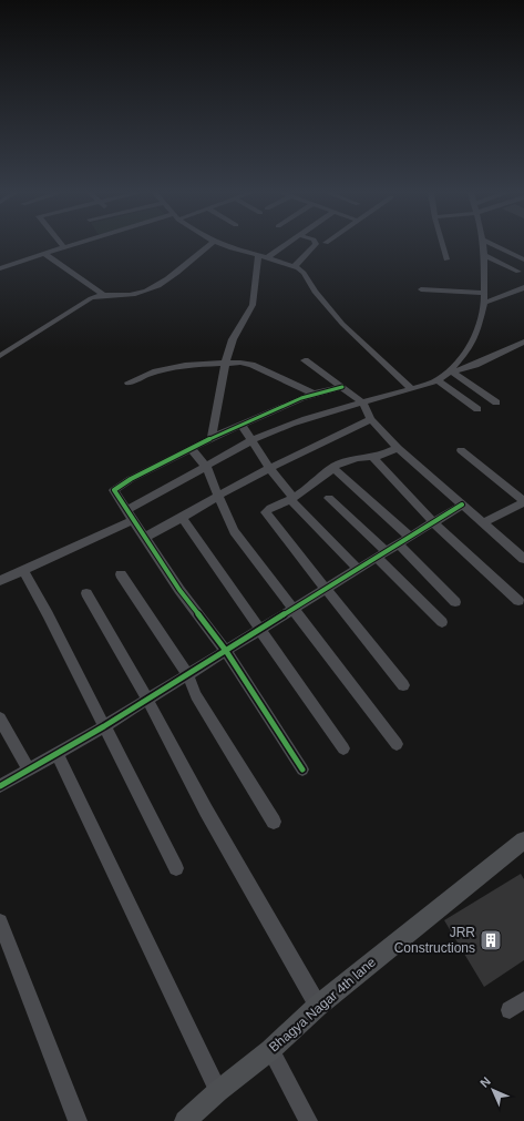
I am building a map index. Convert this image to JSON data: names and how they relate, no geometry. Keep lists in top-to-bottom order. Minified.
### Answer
{"streets":{"main road":["Bhagya Nagar 4th lane"]},"places":{"building":["JRR Constructions"]},"north":"top left"}
